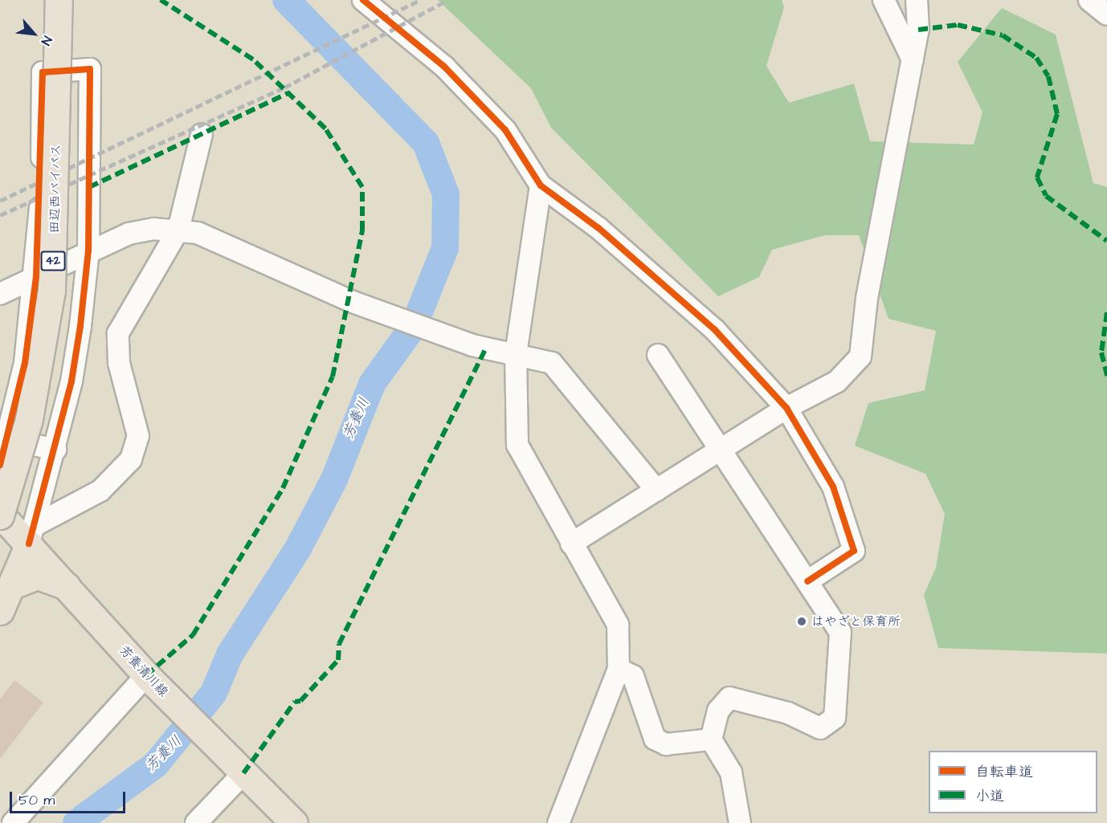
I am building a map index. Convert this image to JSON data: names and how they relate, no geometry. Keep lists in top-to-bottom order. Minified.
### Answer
{"streets":{"main road":["田辺西バイパス","42","芳養清川線"]},"crossings":[["田辺西バイパス","芳養清川線"]],"water":["芳養川"],"places":["はやざと保育所"],"legend":["自転車道","小道"],"scale_bar":"50 m","north":"bottom right"}
